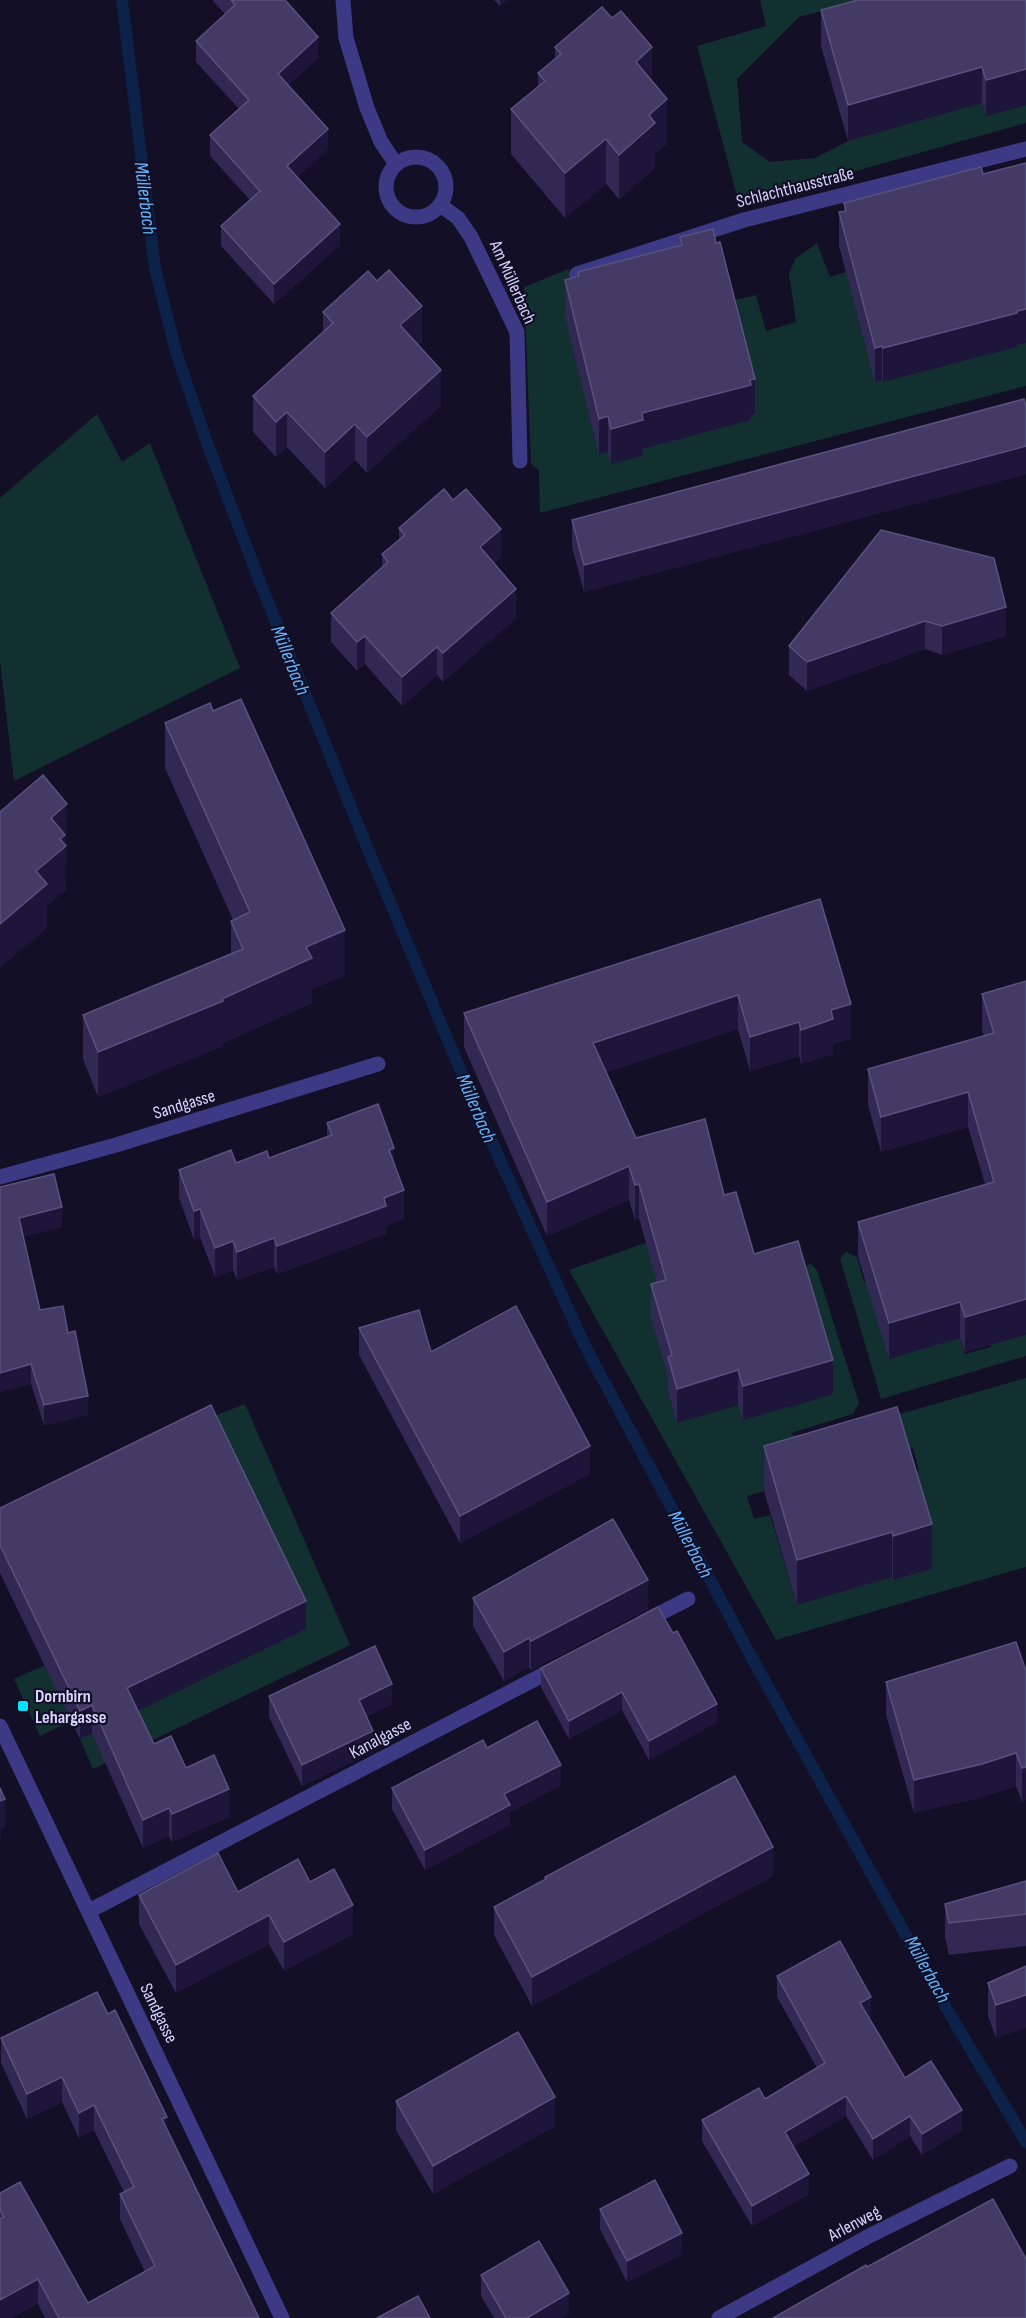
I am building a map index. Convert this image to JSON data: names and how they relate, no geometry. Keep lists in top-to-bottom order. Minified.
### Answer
{"streets":{"street":["Schlachthausstraße","Am Müllerbach","Sandgasse","Kanalgasse","Arlenweg"]},"crossings":[["Sandgasse","Kanalgasse"]],"water":["Müllerbach"],"places":{"transit":["Dornbirn Lehargasse"]}}
